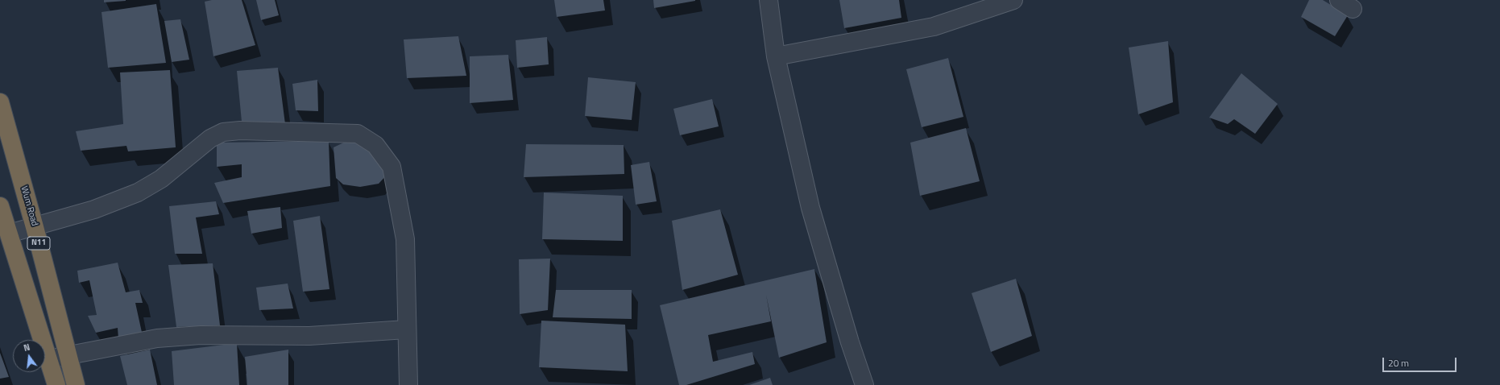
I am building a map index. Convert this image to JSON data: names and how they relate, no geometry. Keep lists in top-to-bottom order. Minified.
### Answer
{"streets":{"highway":["Wum Road","N11"]},"scale_bar":"20 m","north":"top"}
